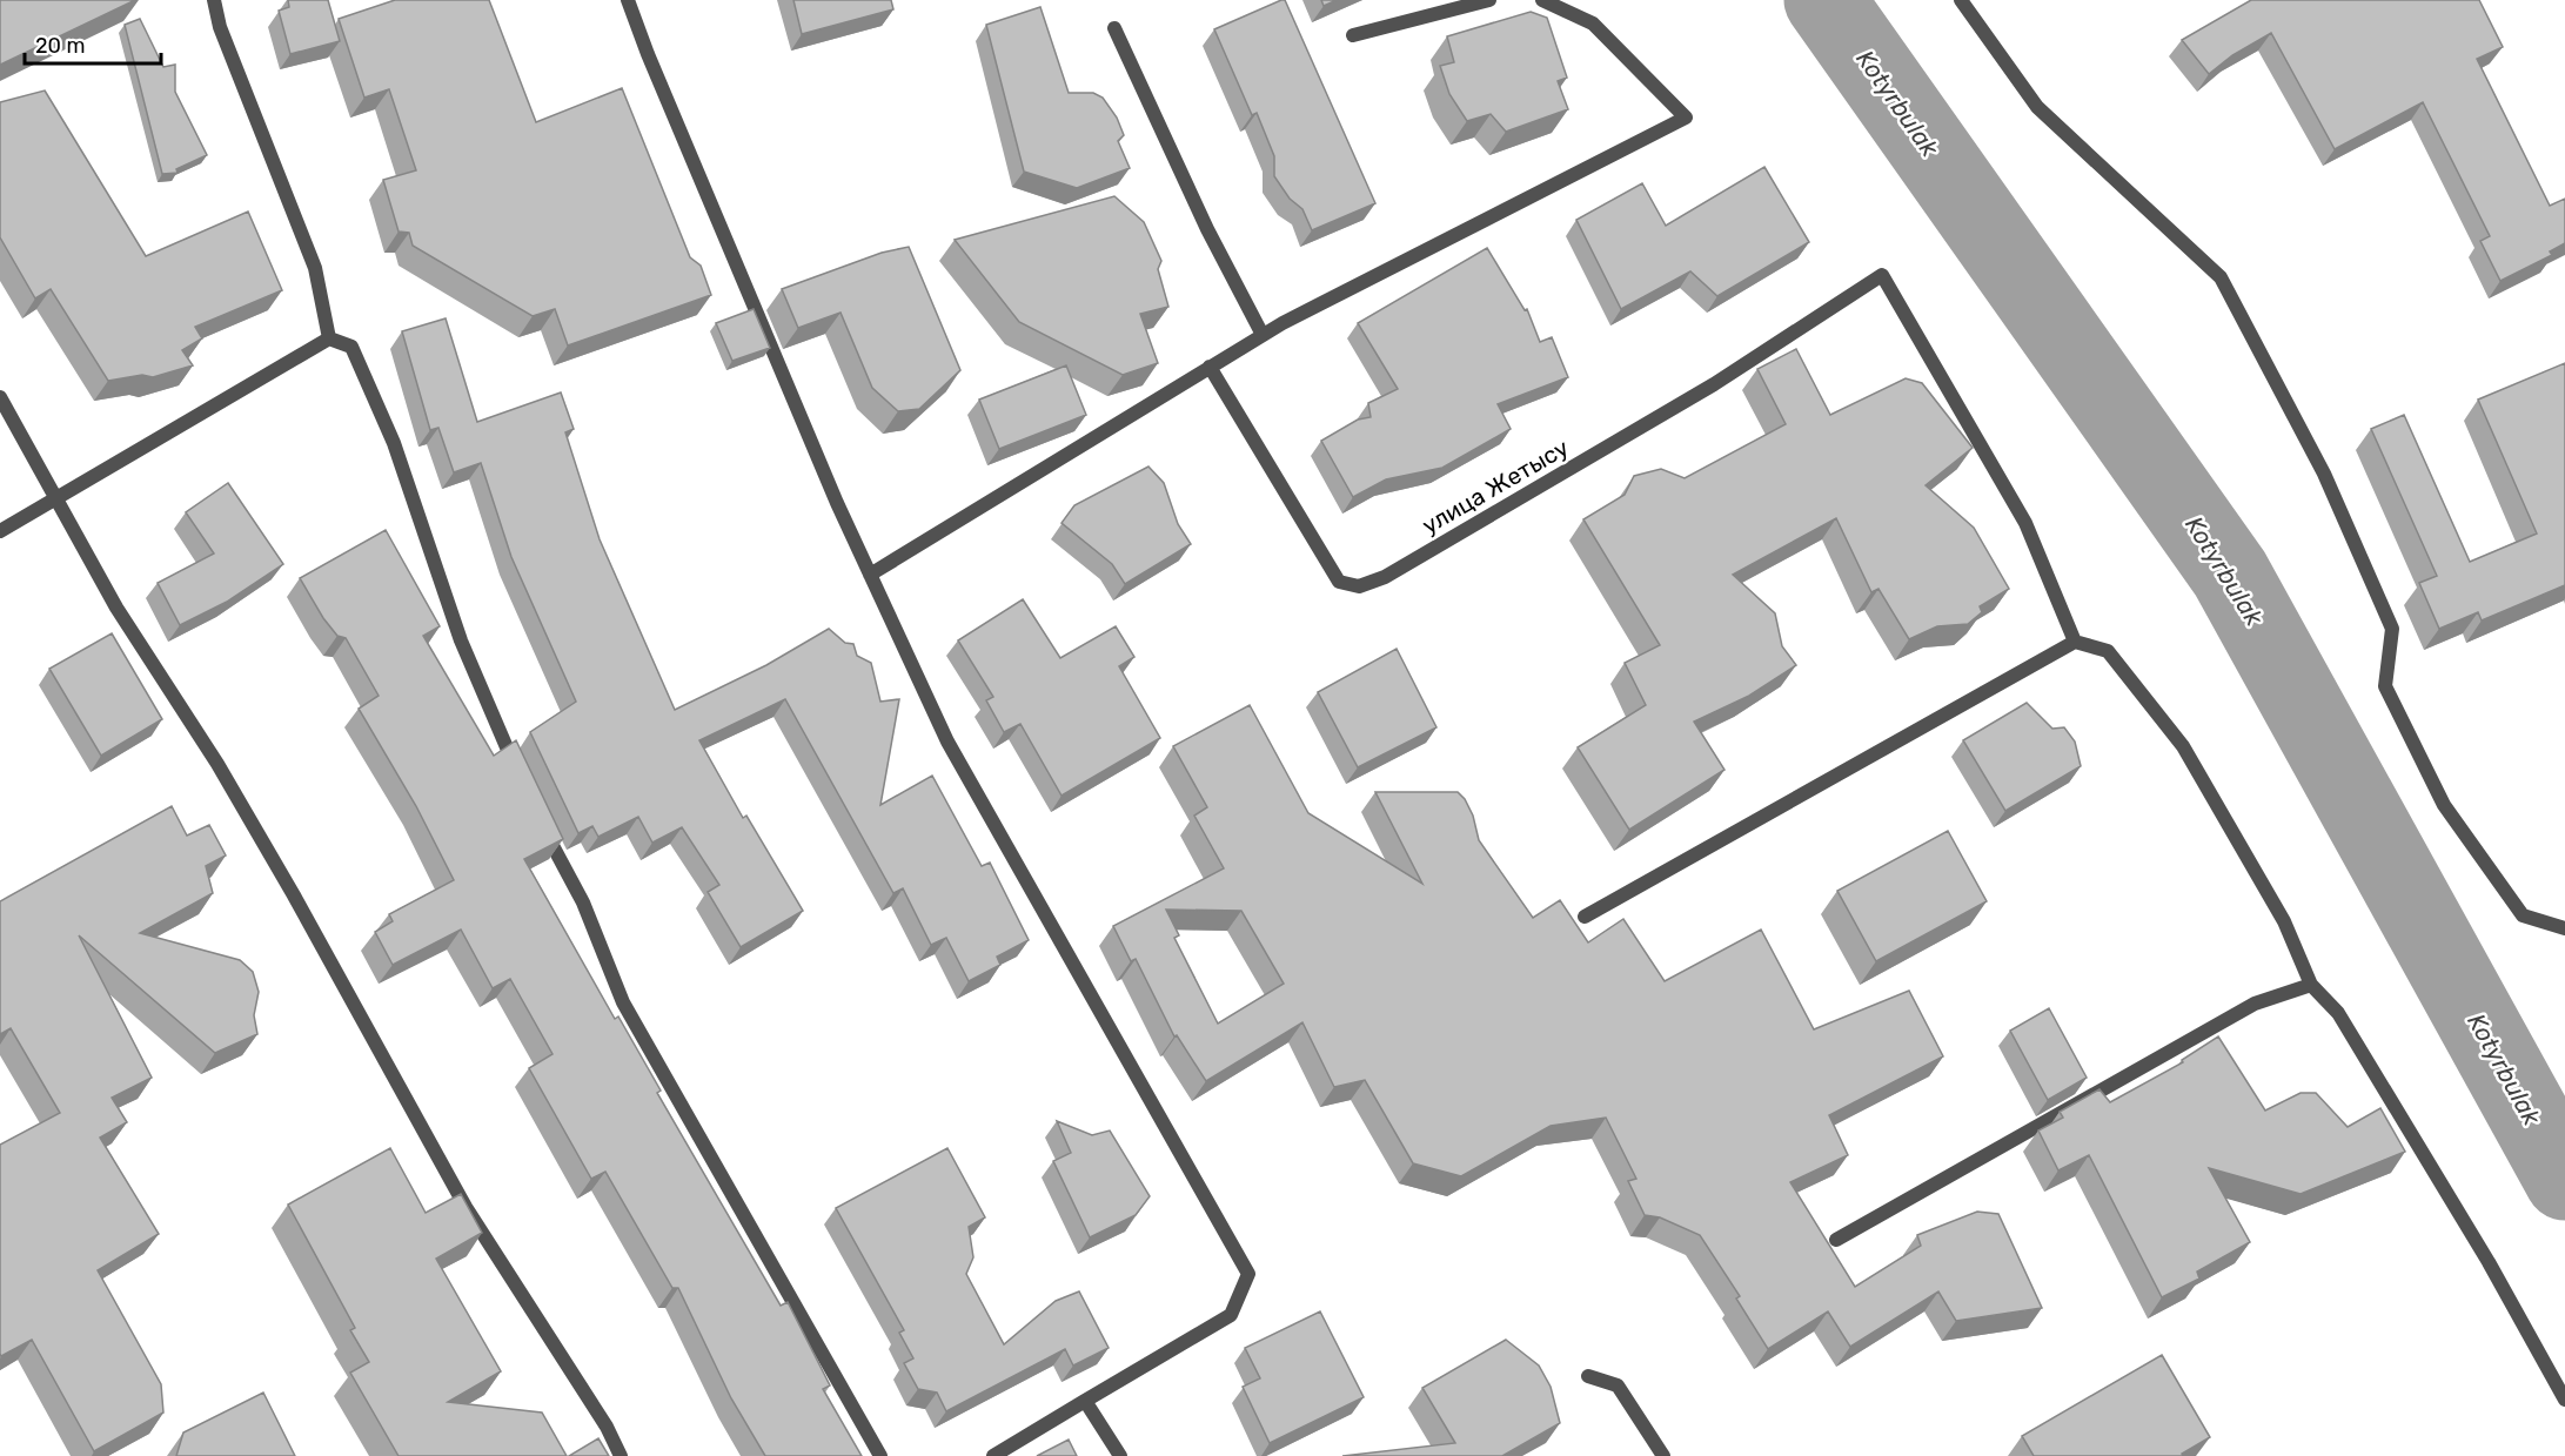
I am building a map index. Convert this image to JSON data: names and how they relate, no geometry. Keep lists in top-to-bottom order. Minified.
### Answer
{"streets":{"street":["улица Жетысу"]},"water":["Kotyrbulak"],"scale_bar":"20 m"}
